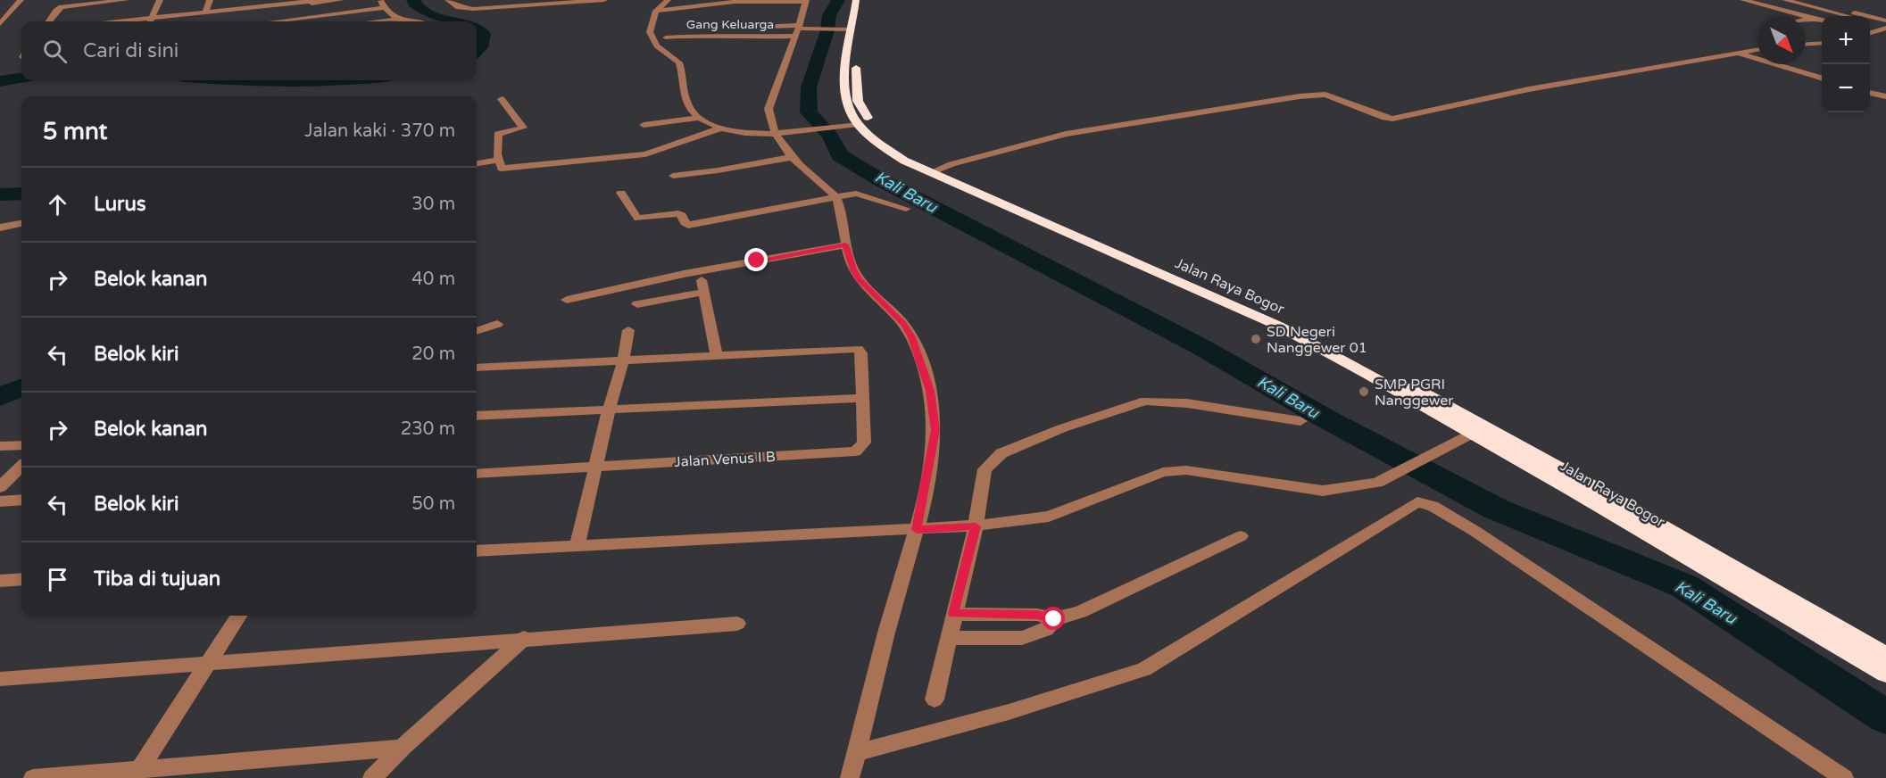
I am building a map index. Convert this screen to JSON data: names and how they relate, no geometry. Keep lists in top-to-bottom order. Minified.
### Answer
{"streets":{"highway":["Jalan Raya Bogor"],"street":["Gang Keluarga","Jalan Venus I B"]},"water":["Kali Baru"],"places":["SD Negeri Nanggewer 01","SMP PGRI Nanggewer"],"north":"bottom right","page":{"map_buttons":["+","−"],"search":"Cari di sini","heading":["5 mnt","Jalan kaki · 370 m"],"list":[["Lurus","30 m"],["Belok kanan","40 m"],["Belok kiri","20 m"],["Belok kanan","230 m"],["Belok kiri","50 m"],"Tiba di tujuan"]}}
